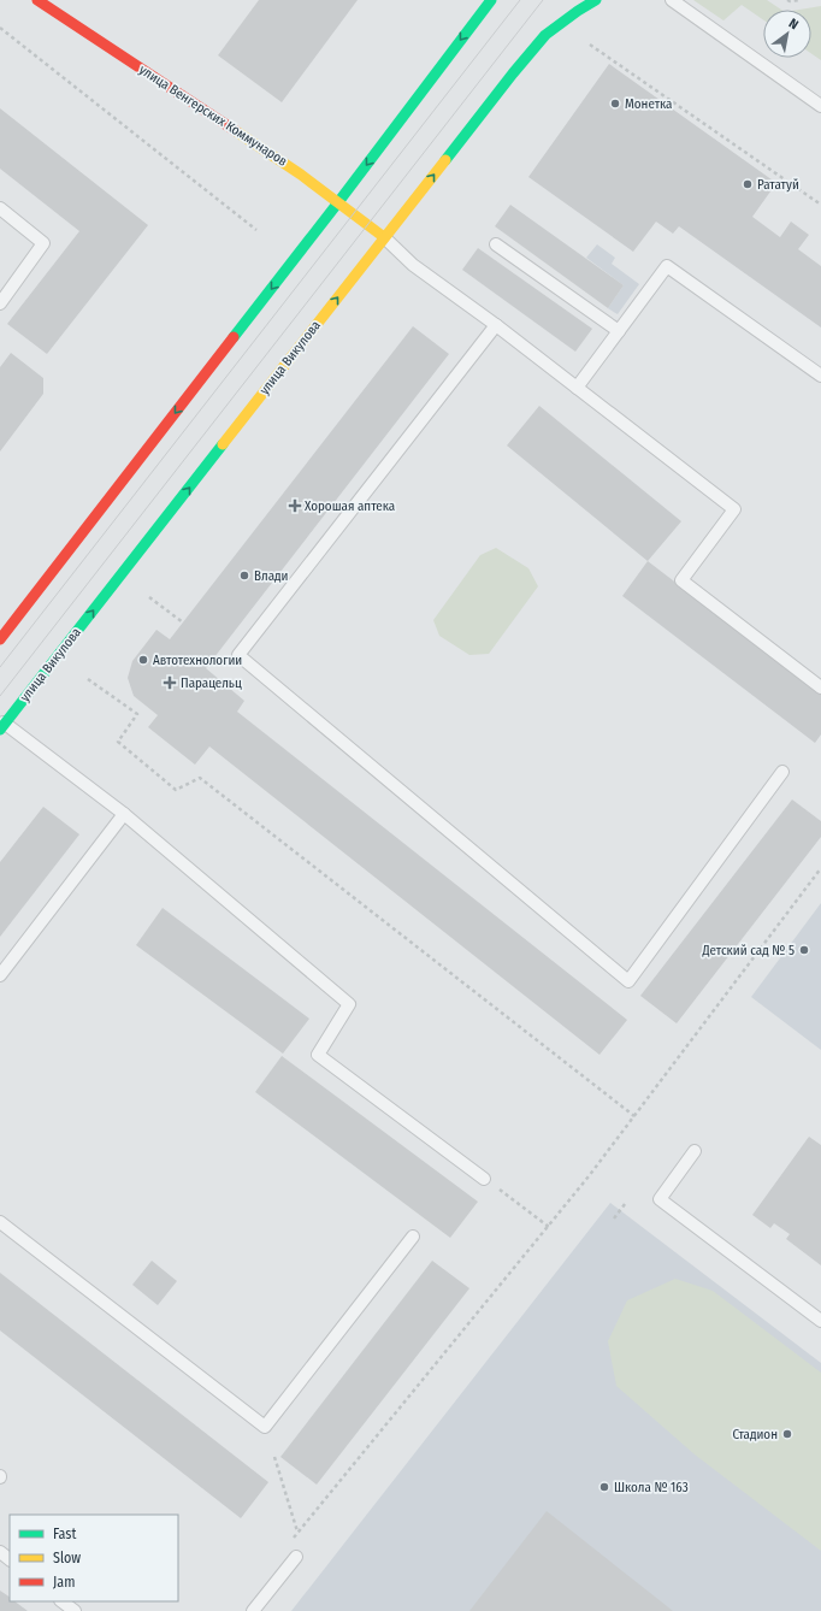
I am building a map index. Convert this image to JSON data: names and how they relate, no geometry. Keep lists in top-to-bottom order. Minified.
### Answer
{"streets":{"street":["улица Венгерских Коммунаров","улица Викулова"]},"crossings":[["улица Венгерских Коммунаров","улица Викулова"]],"places":{"other":["Монетка","Рататуй","Влади","Автотехнологии","Детский сад № 5","Стадион","Школа № 163"],"health":["Хорошая аптека","Парацельц"]},"legend":["Fast","Slow","Jam"],"north":"top right"}
